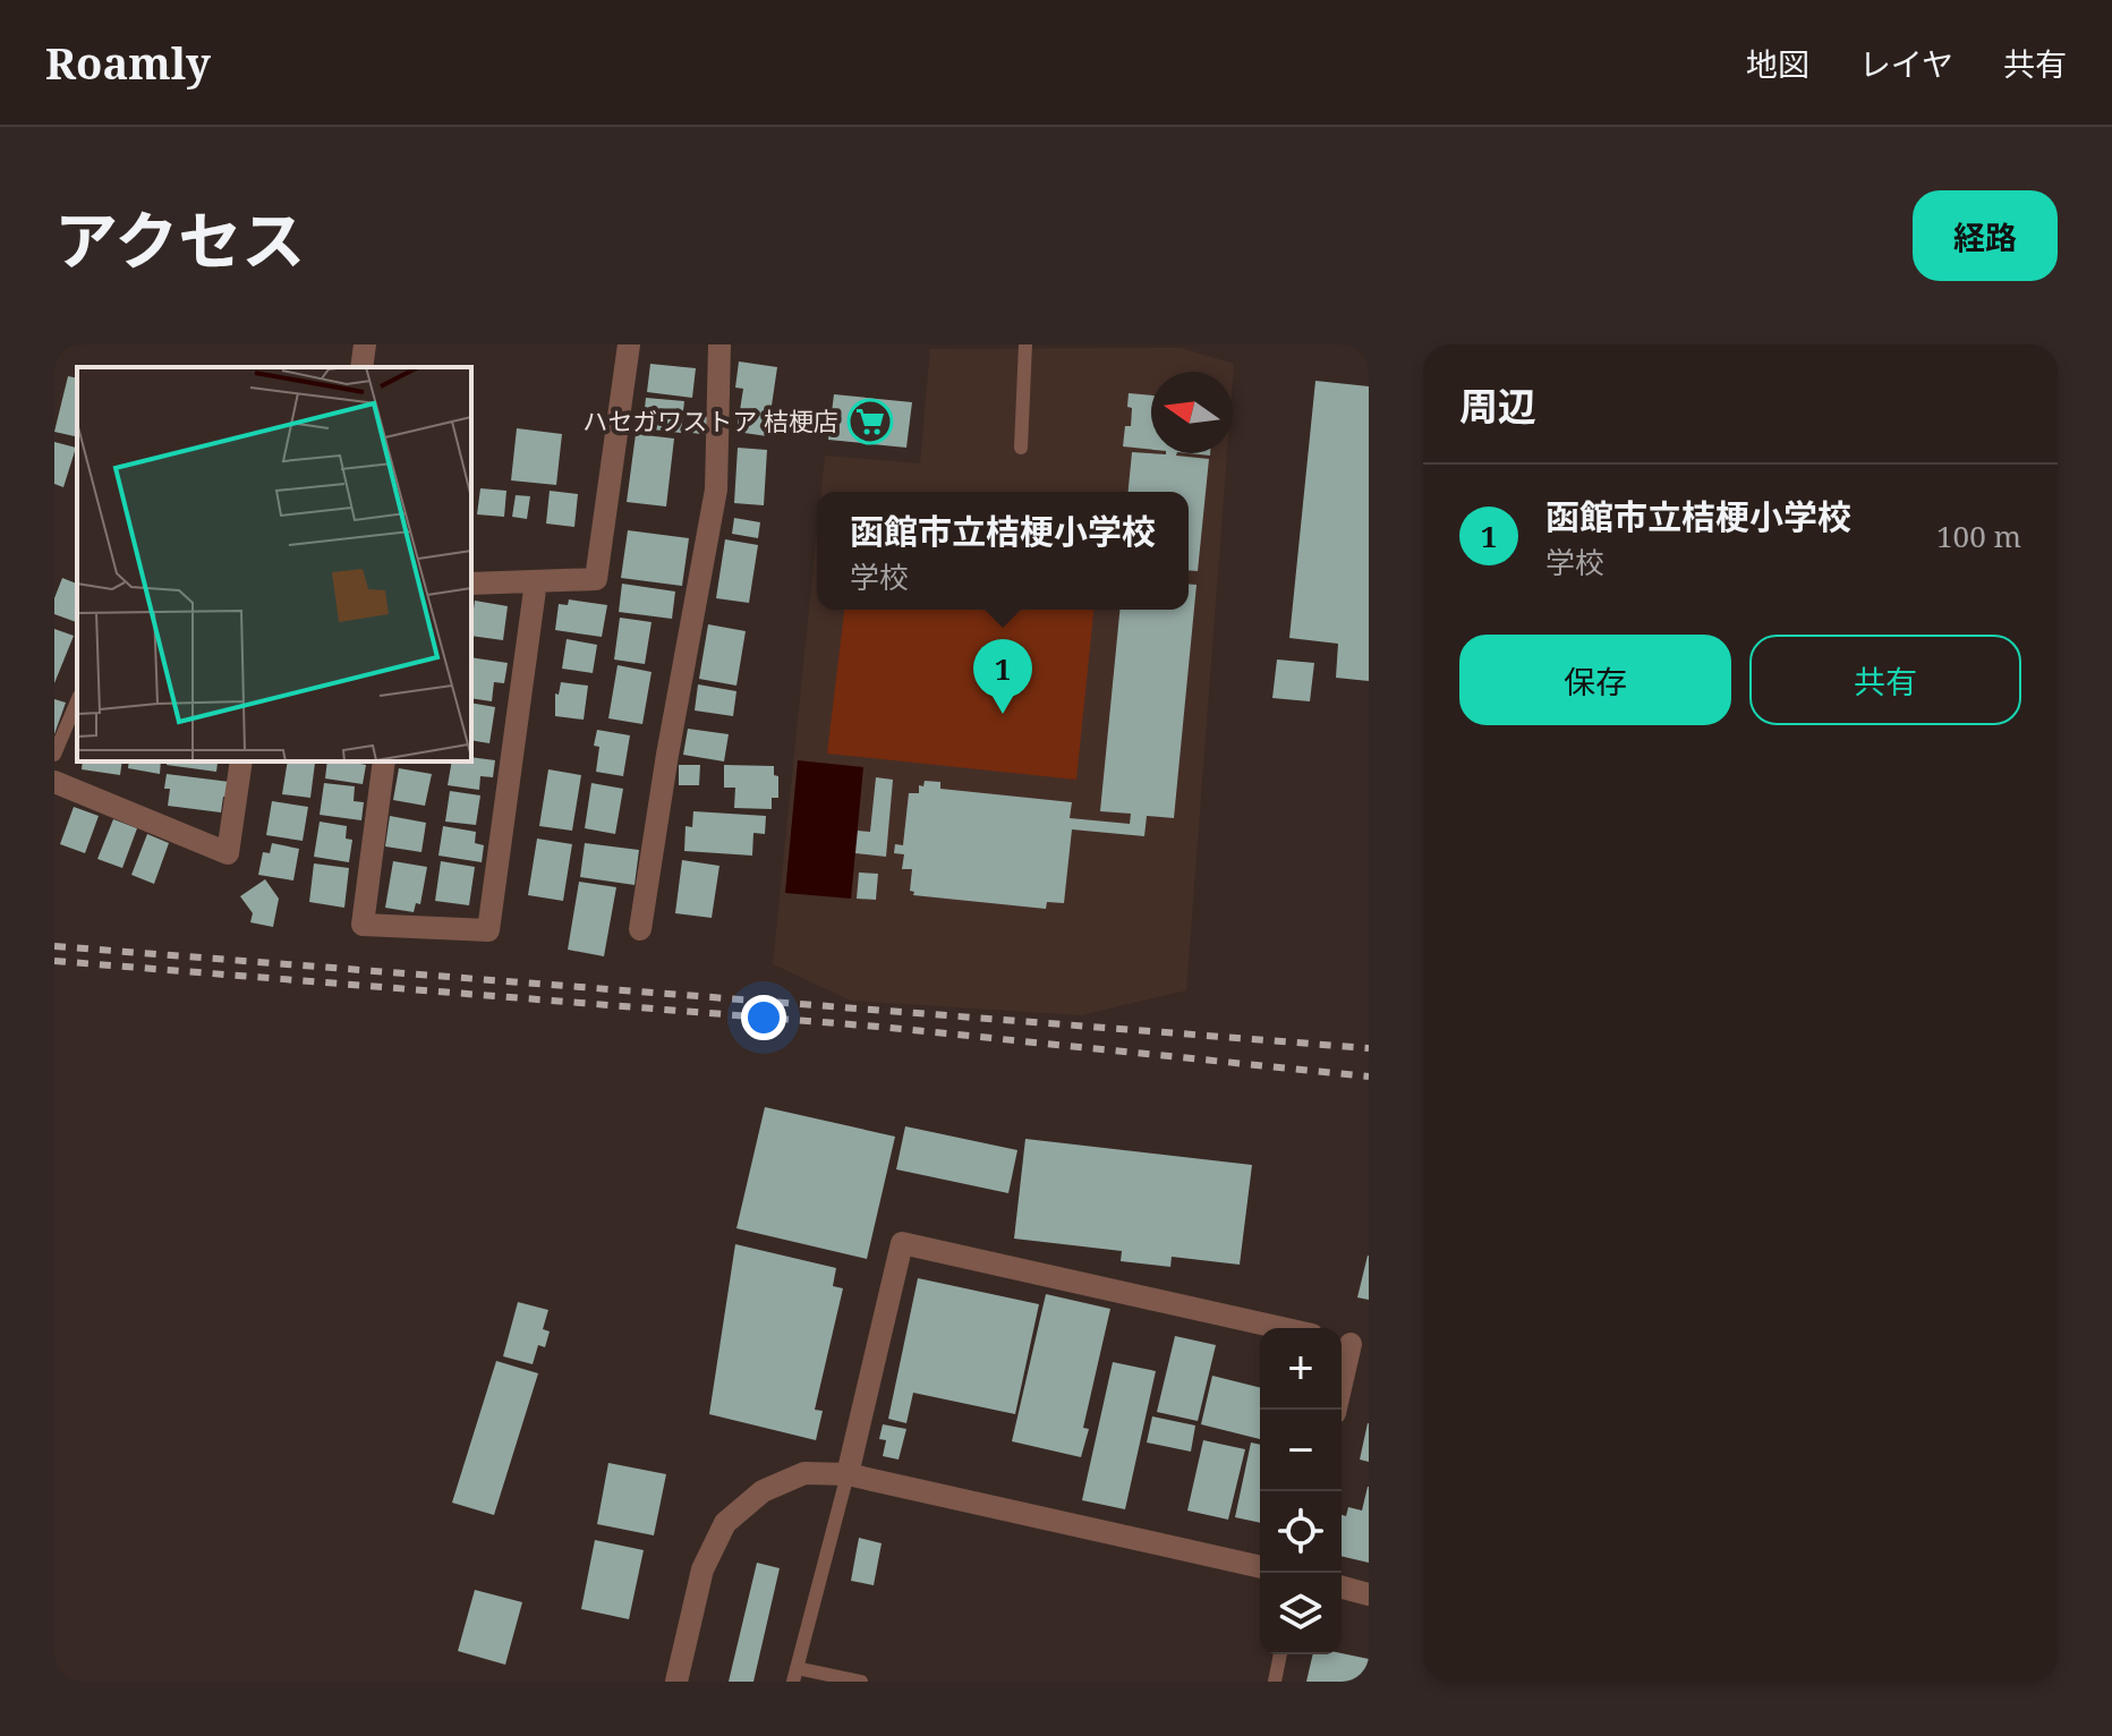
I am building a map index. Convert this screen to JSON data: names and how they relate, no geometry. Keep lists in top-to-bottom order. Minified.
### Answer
{"places":{"supermarket":["ハセガワストア 桔梗店"]},"north":"left","page":{"header":"Roamly","nav":["地図","レイヤ","共有"],"title":"アクセス","buttons":["経路",["保存","共有"]],"heading":"周辺","list":[{"mark":"1","name":"函館市立桔梗小学校","note":"学校","value":"100 m"}],"popup":["函館市立桔梗小学校","学校"],"pins":"1","map_buttons":["+","−"]}}
